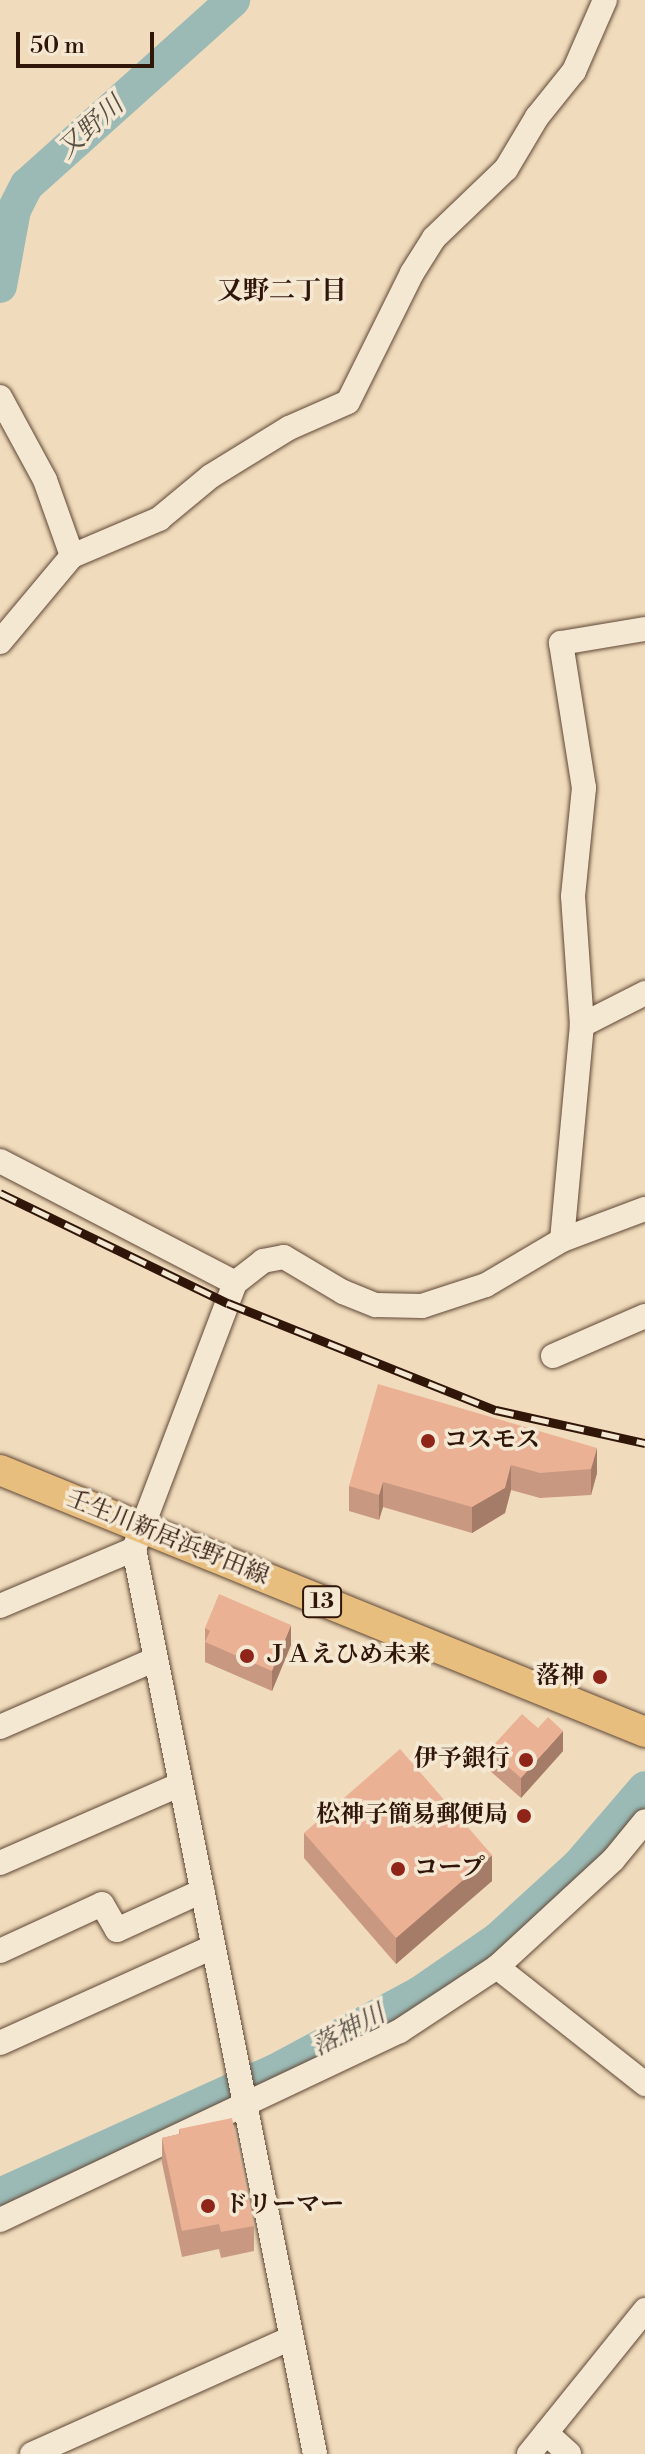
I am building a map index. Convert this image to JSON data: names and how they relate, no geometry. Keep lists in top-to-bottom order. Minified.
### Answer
{"streets":{"main road":["壬生川新居浜野田線","13"]},"districts":["又野二丁目"],"water":["又野川","落神川"],"places":["コスモス","ＪＡえひめ未来","落神","伊予銀行","松神子簡易郵便局","コープ","ドリーマー"],"scale_bar":"50 m"}
